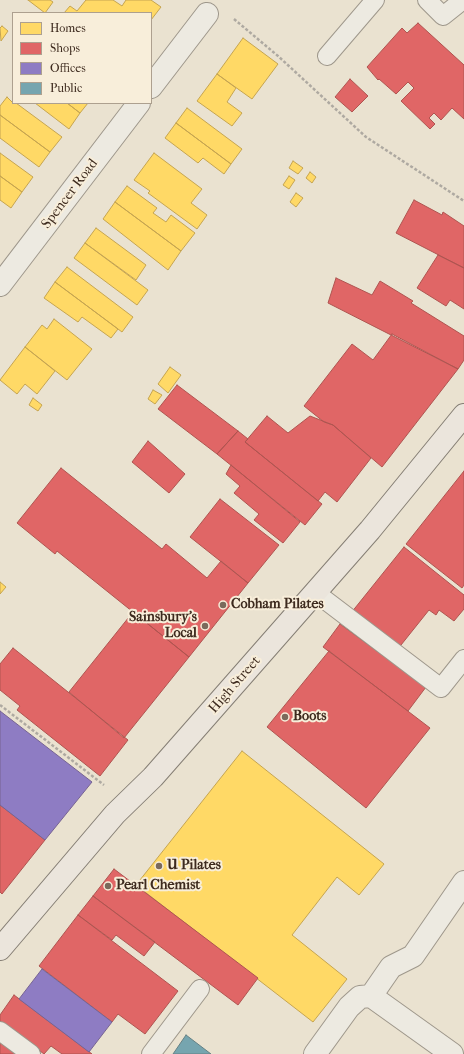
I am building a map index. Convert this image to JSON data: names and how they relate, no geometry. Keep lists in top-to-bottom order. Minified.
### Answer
{"streets":{"main road":["High Street"],"street":["Spencer Road"]},"places":["Cobham Pilates","Sainsbury's Local","Boots","U Pilates","Pearl Chemist"],"legend":["Homes","Shops","Offices","Public"]}
